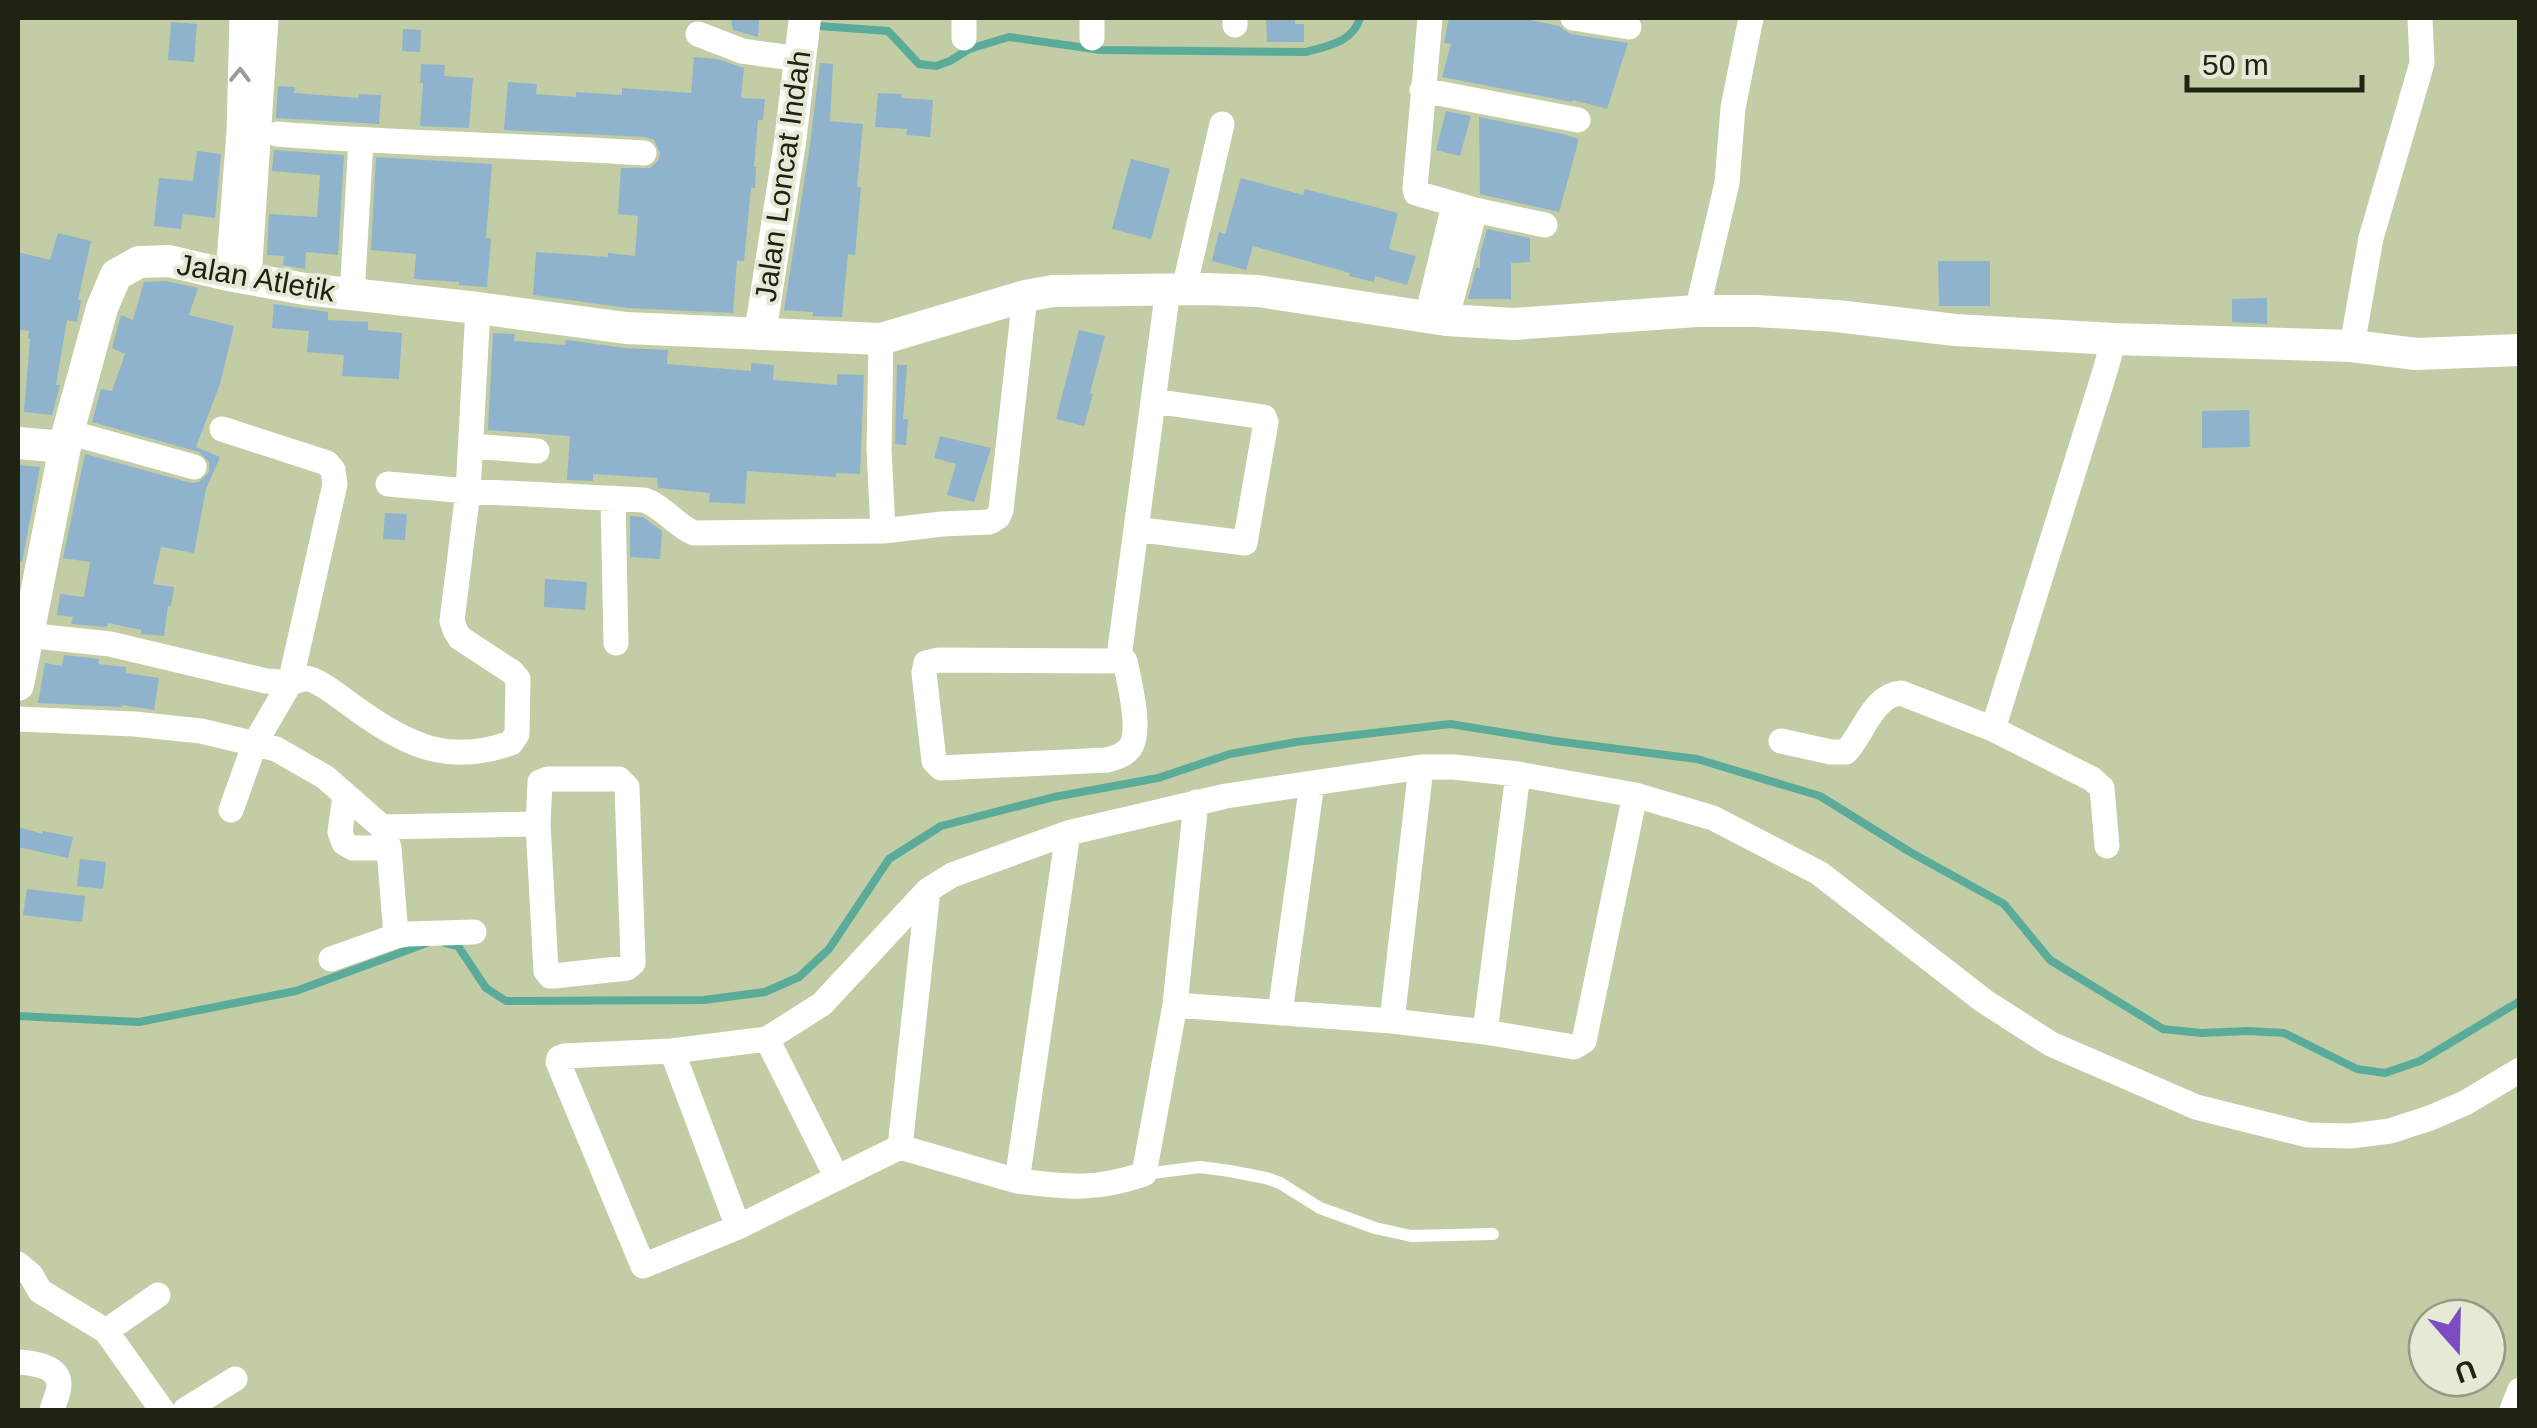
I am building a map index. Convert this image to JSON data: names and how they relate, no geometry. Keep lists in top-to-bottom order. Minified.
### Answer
{"streets":{"street":["Jalan Loncat Indah","Jalan Atletik"]},"crossings":[["Jalan Loncat Indah","Jalan Atletik"]],"scale_bar":"50 m","north":"bottom"}
